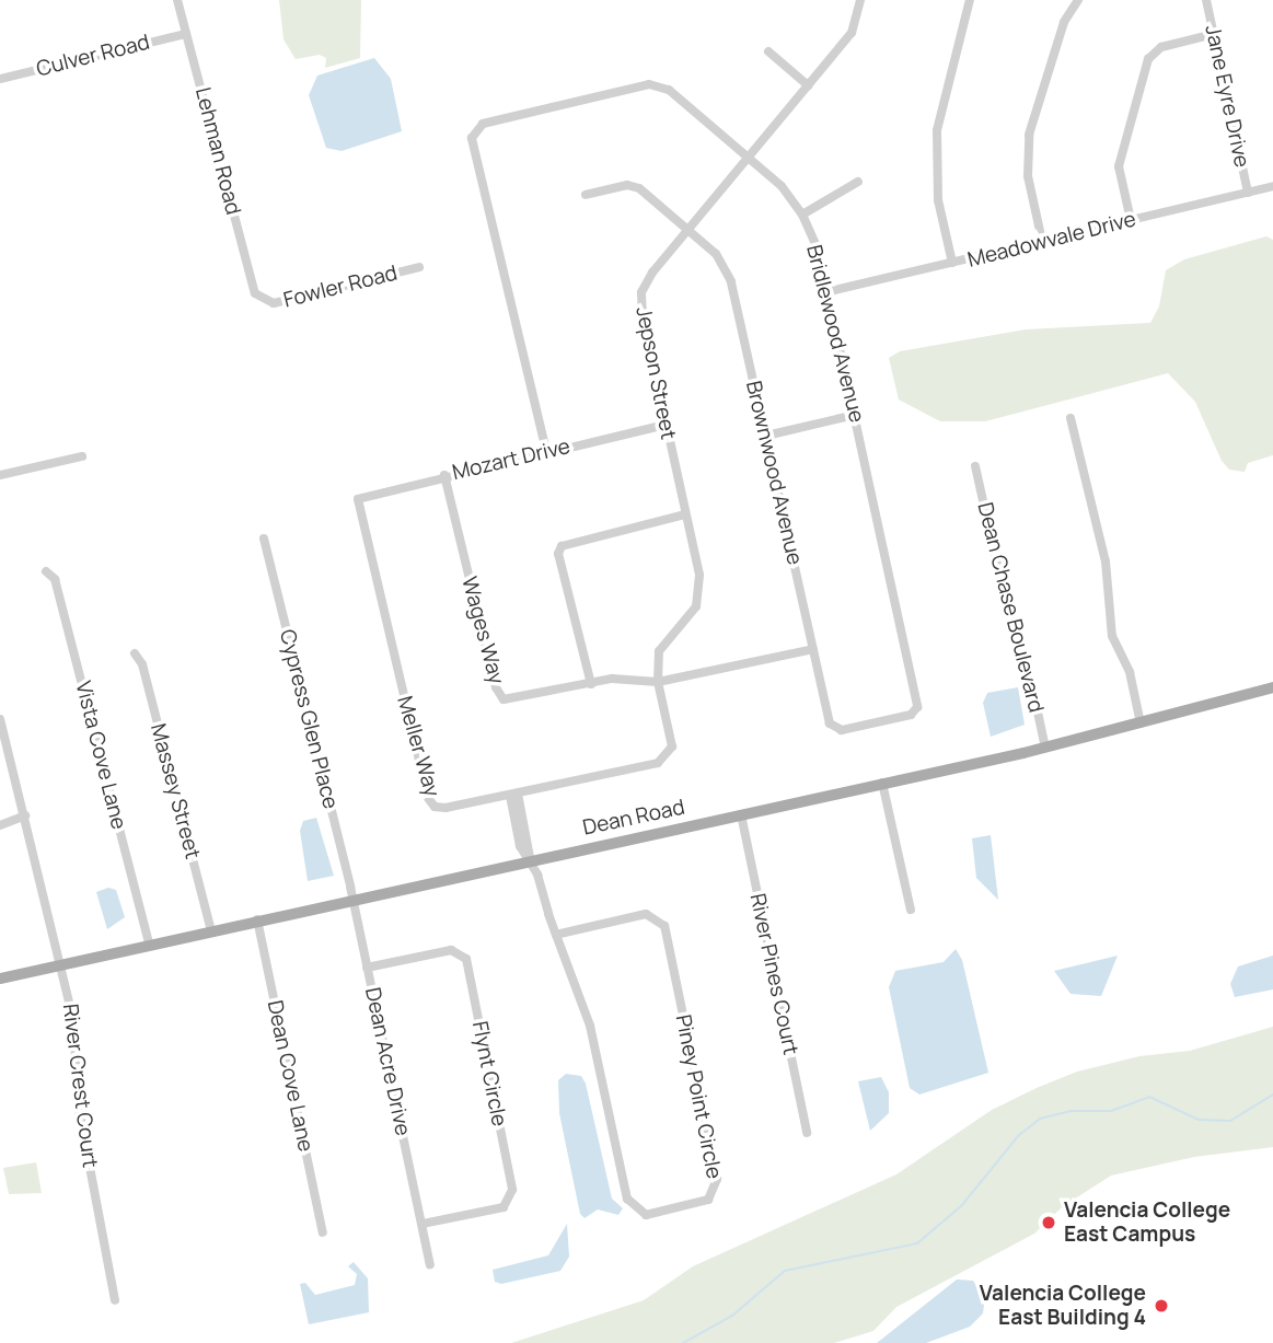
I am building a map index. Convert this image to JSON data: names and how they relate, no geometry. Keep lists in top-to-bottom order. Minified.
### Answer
{"streets":{"main road":["Dean Road"],"street":["Culver Road","Jane Eyre Drive","Lehman Road","Meadowvale Drive","Fowler Road","Bridlewood Avenue","Jepson Street","Mozart Drive","Brownwood Avenue","Dean Chase Boulevard","Wages Way","Cypress Glen Place","Meller Way","Vista Cove Lane","Massey Street","River Pines Court","Dean Acre Drive","Flynt Circle","Dean Cove Lane","River Crest Court","Piney Point Circle"]},"crossings":[["Culver Road","Lehman Road"],["Jane Eyre Drive","Meadowvale Drive"],["Lehman Road","Fowler Road"],["Meadowvale Drive","Bridlewood Avenue"],["Bridlewood Avenue","Jepson Street"],["Bridlewood Avenue","Mozart Drive"],["Bridlewood Avenue","Brownwood Avenue"],["Jepson Street","Mozart Drive"],["Jepson Street","Brownwood Avenue"],["Jepson Street","Wages Way"],["Jepson Street","Meller Way"],["Mozart Drive","Wages Way"],["Mozart Drive","Meller Way"],["Brownwood Avenue","Wages Way"],["Dean Chase Boulevard","Dean Road"],["Cypress Glen Place","Dean Road"],["Cypress Glen Place","Dean Acre Drive"],["Meller Way","Piney Point Circle"],["Vista Cove Lane","Dean Road"],["Massey Street","Dean Road"],["Dean Road","River Pines Court"],["Dean Road","Dean Acre Drive"],["Dean Road","Dean Cove Lane"],["Dean Road","River Crest Court"],["Dean Road","Piney Point Circle"],["Dean Acre Drive","Flynt Circle"]],"places":["Valencia College East Campus","Valencia College East Building 4"]}
